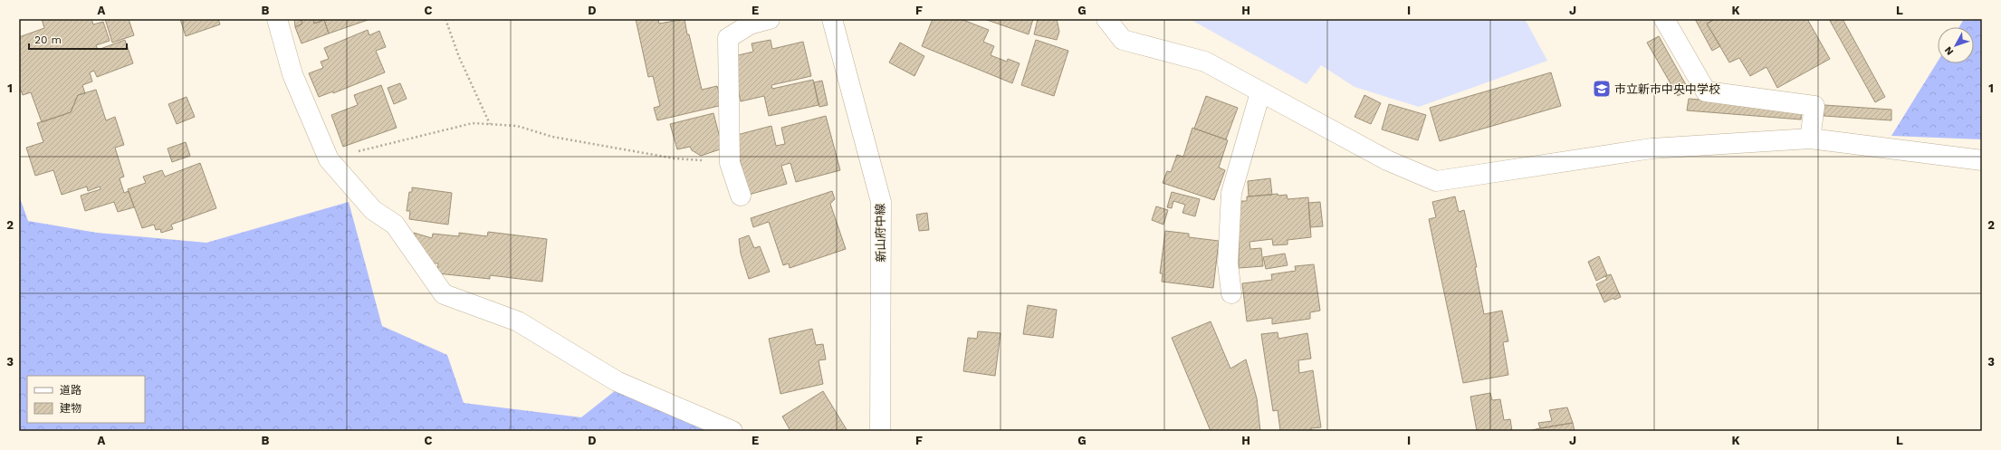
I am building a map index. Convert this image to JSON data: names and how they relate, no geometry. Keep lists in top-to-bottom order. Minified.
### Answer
{"streets":{"street":["新山府中線"]},"places":{"school or university":["市立新市中央中学校"]},"legend":["道路","建物"],"scale_bar":"20 m","north":"bottom left","grid":{"columns":["A","B","C","D","E","F","G","H","I","J","K","L"],"rows":["1","2","3"]}}
